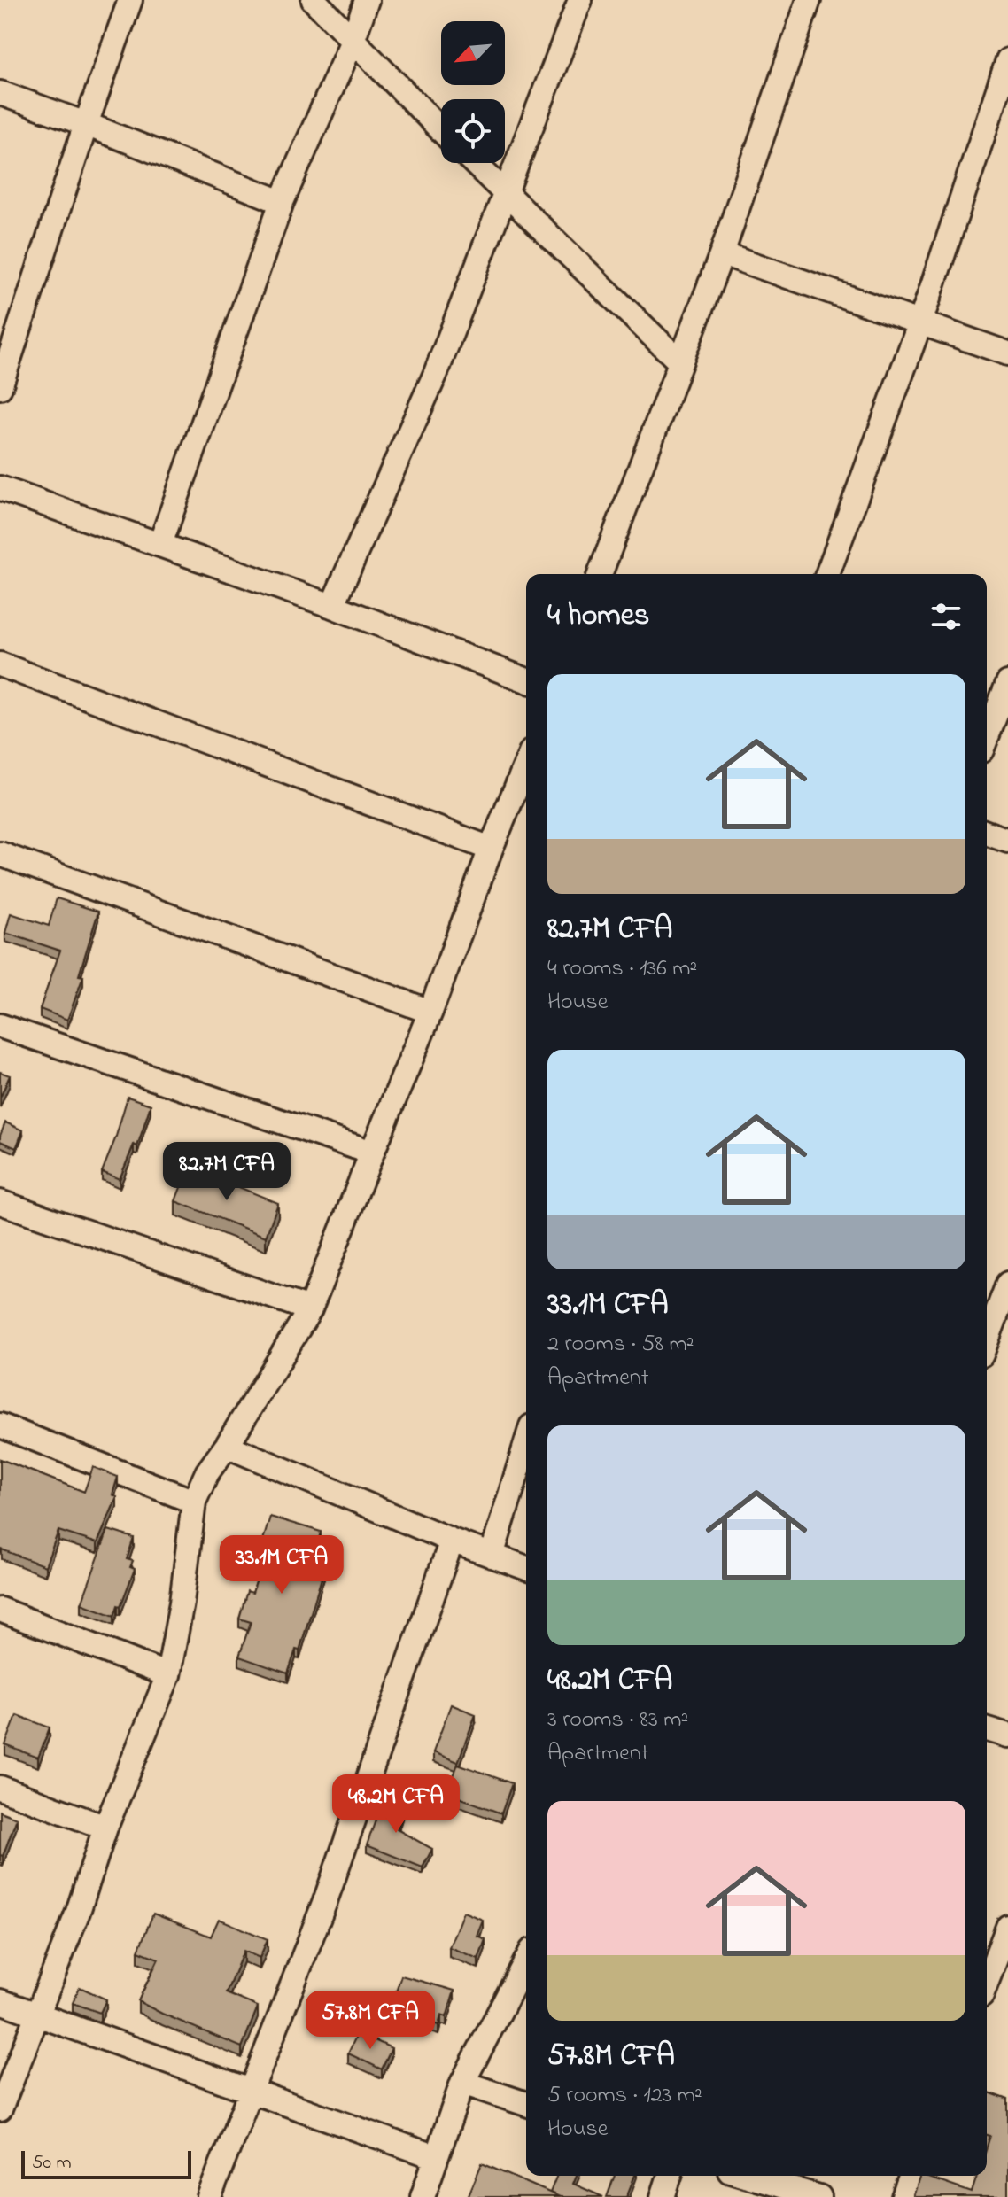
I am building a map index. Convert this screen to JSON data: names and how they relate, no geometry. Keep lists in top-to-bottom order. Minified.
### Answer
{"scale_bar":"50 m","north":"bottom left","page":{"heading":"4 homes","list":[{"name":"82.7M CFA","note":"4 rooms · 136 m² · House"},{"name":"33.1M CFA","note":"2 rooms · 58 m² · Apartment"},{"name":"48.2M CFA","note":"3 rooms · 83 m² · Apartment"},{"name":"57.8M CFA","note":"5 rooms · 123 m² · House"}],"price":["82.7M CFA","33.1M CFA","48.2M CFA","57.8M CFA"],"scale":"50 m"}}
